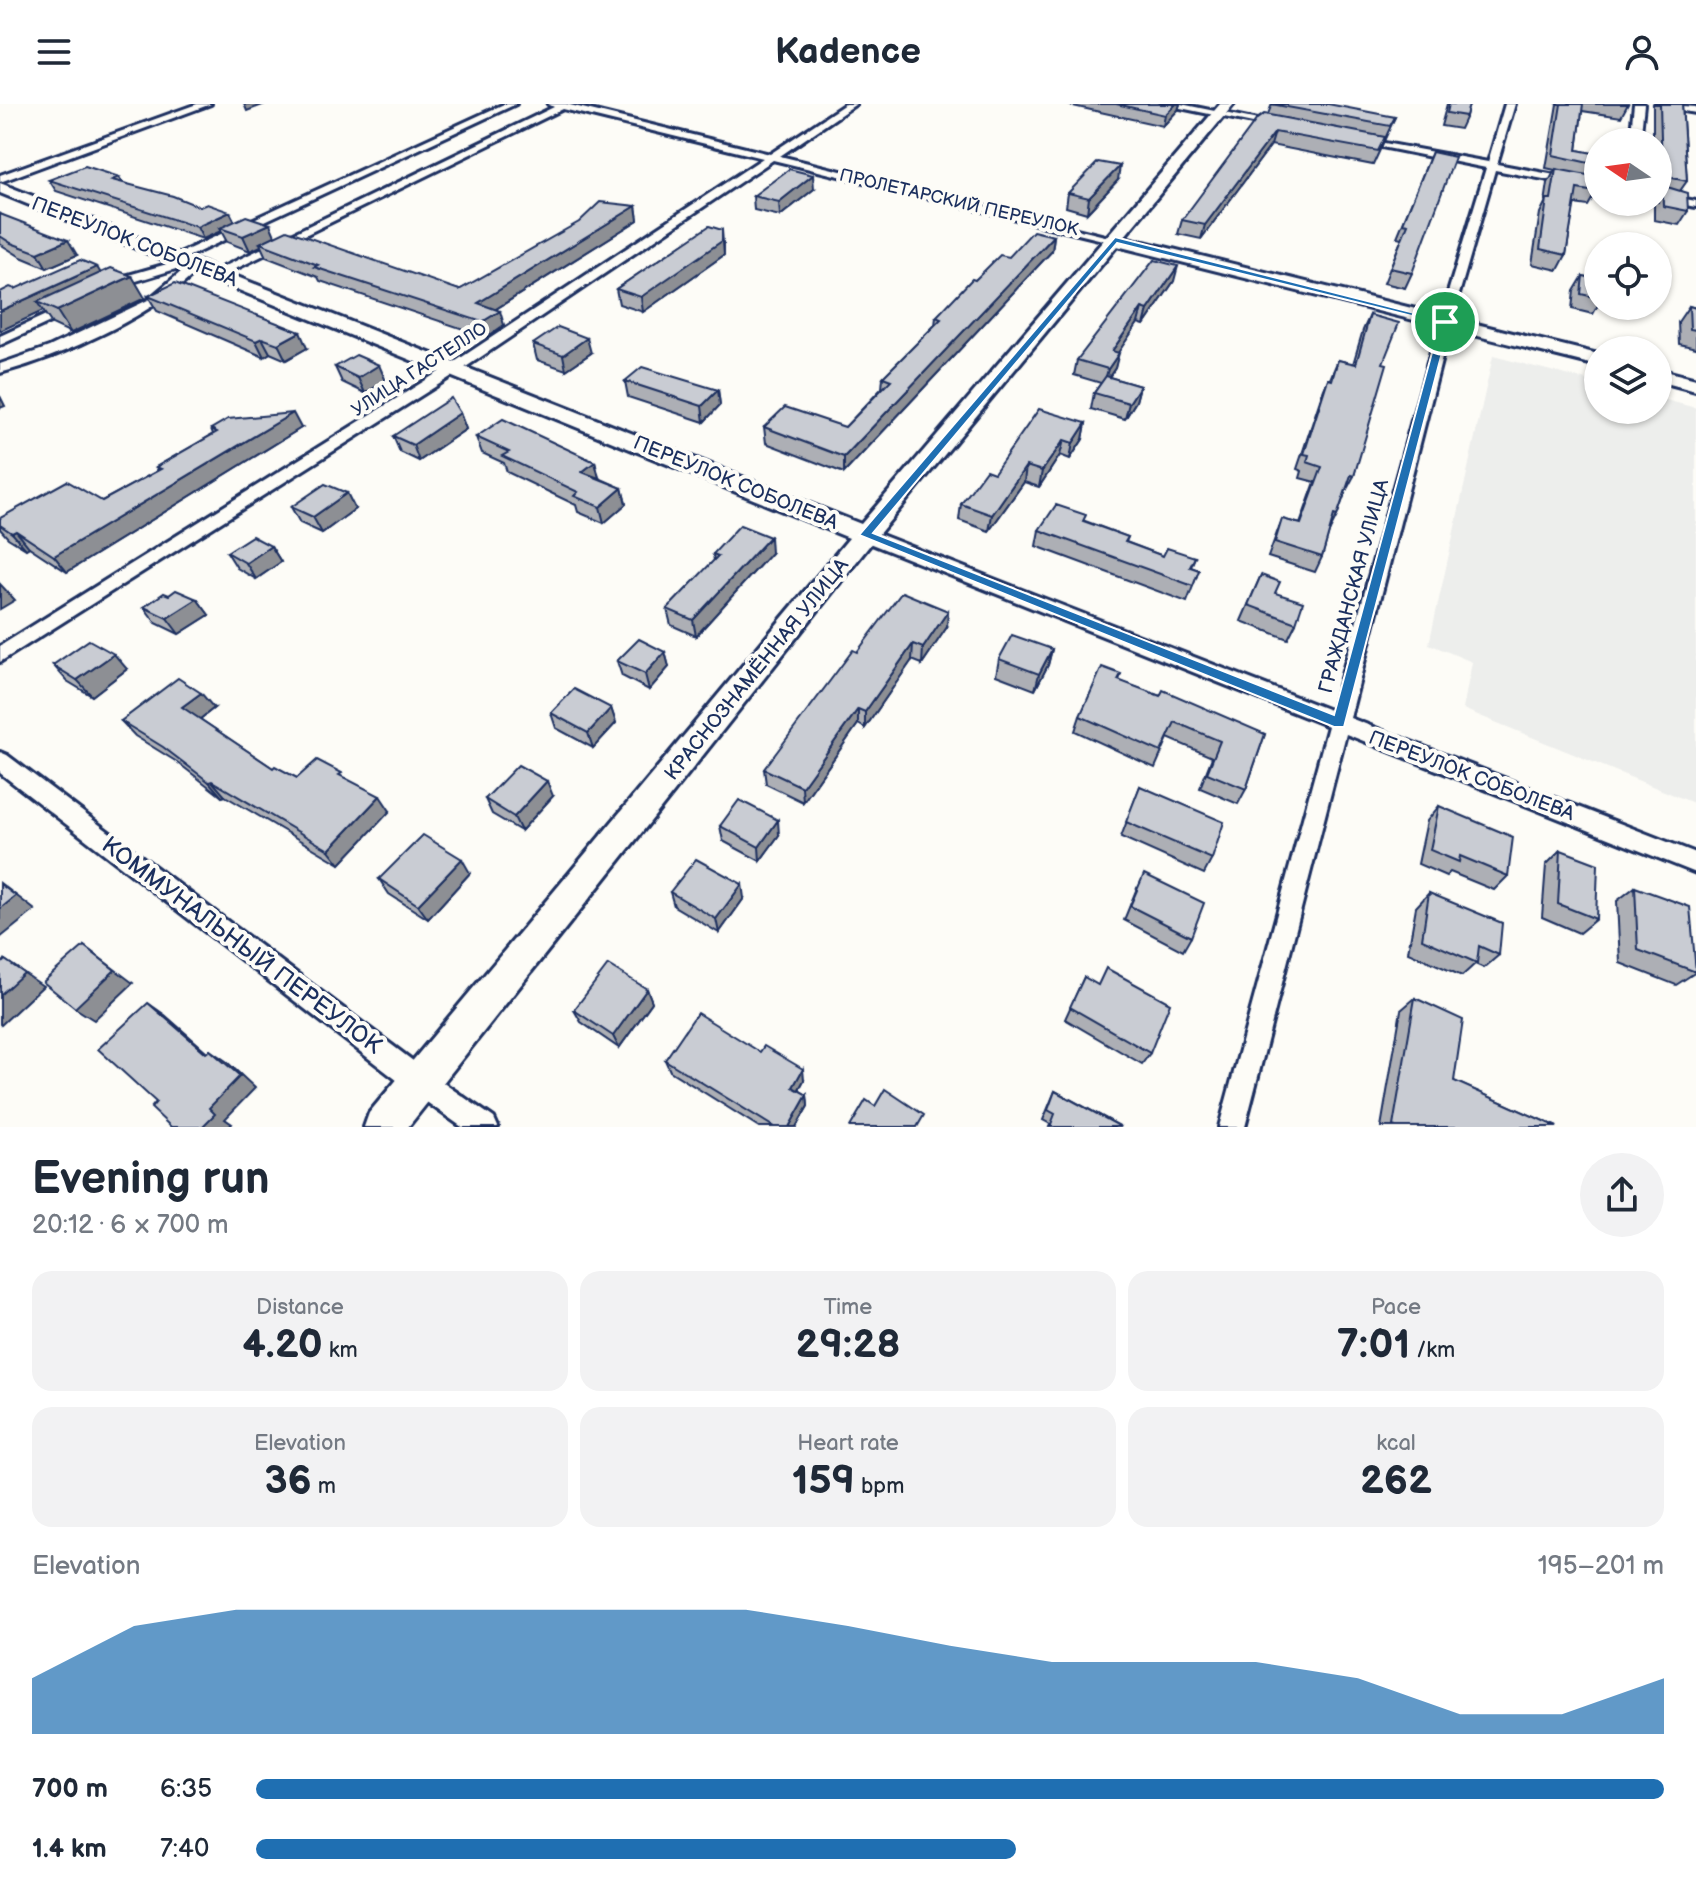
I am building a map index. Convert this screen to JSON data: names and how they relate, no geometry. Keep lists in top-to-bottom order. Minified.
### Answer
{"streets":{"main road":["ПРОЛЕТАРСКИЙ ПЕРЕУЛОК","ПЕРЕУЛОК СОБОЛЕВА","КРАСНОЗНАМЁННАЯ УЛИЦА"],"street":["УЛИЦА ГАСТЕЛЛО","ГРАЖДАНСКАЯ УЛИЦА","КОММУНАЛЬНЫЙ ПЕРЕУЛОК"]},"crossings":[["ПРОЛЕТАРСКИЙ ПЕРЕУЛОК","УЛИЦА ГАСТЕЛЛО"],["ПРОЛЕТАРСКИЙ ПЕРЕУЛОК","ГРАЖДАНСКАЯ УЛИЦА"],["ПРОЛЕТАРСКИЙ ПЕРЕУЛОК","КРАСНОЗНАМЁННАЯ УЛИЦА"],["ПЕРЕУЛОК СОБОЛЕВА","УЛИЦА ГАСТЕЛЛО"],["ПЕРЕУЛОК СОБОЛЕВА","ГРАЖДАНСКАЯ УЛИЦА"],["ПЕРЕУЛОК СОБОЛЕВА","КРАСНОЗНАМЁННАЯ УЛИЦА"],["КРАСНОЗНАМЁННАЯ УЛИЦА","КОММУНАЛЬНЫЙ ПЕРЕУЛОК"]],"north":"left","page":{"header":"Kadence","heading":["Evening run","20:12 · 6 × 700 m"],"stats":[["Distance","4.20 km"],["Time","29:28"],["Pace","7:01 /km"],["Elevation","36 m"],["Heart rate","159 bpm"],["kcal","262"]],"chart":["Elevation","195–201 m"],"list":[{"name":"700 m","note":"6:35"},{"name":"1.4 km","note":"7:40"}]}}
